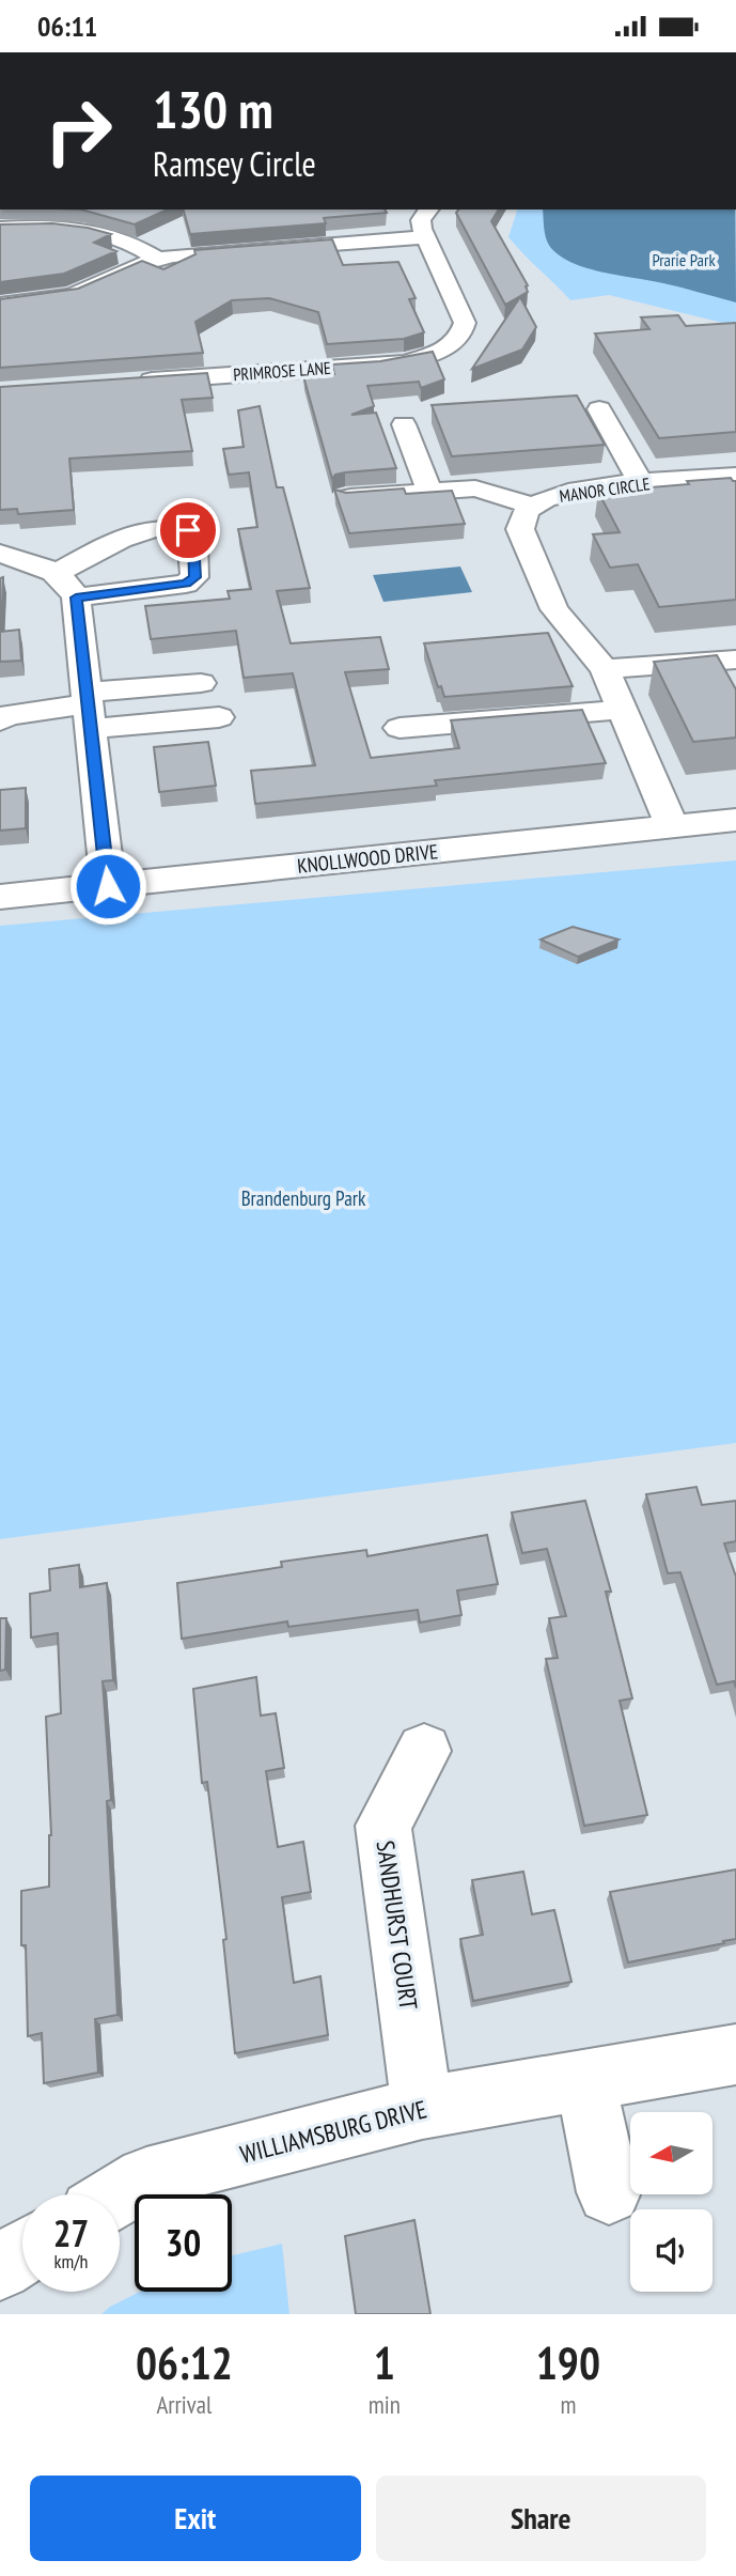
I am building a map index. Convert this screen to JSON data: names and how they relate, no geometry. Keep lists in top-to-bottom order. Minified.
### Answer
{"streets":{"street":["PRIMROSE LANE","MANOR CIRCLE","KNOLLWOOD DRIVE","SANDHURST COURT","WILLIAMSBURG DRIVE"]},"crossings":[["MANOR CIRCLE","KNOLLWOOD DRIVE"],["SANDHURST COURT","WILLIAMSBURG DRIVE"]],"parks":["Prarie Park","Brandenburg Park"],"north":"left","page":{"status":"06:11","turn":["130 m","Ramsey Circle"],"speed":"27 km/h","limit":"30","eta":["06:12","Arrival","1","min","190","m"],"buttons":["Exit","Share"]}}
